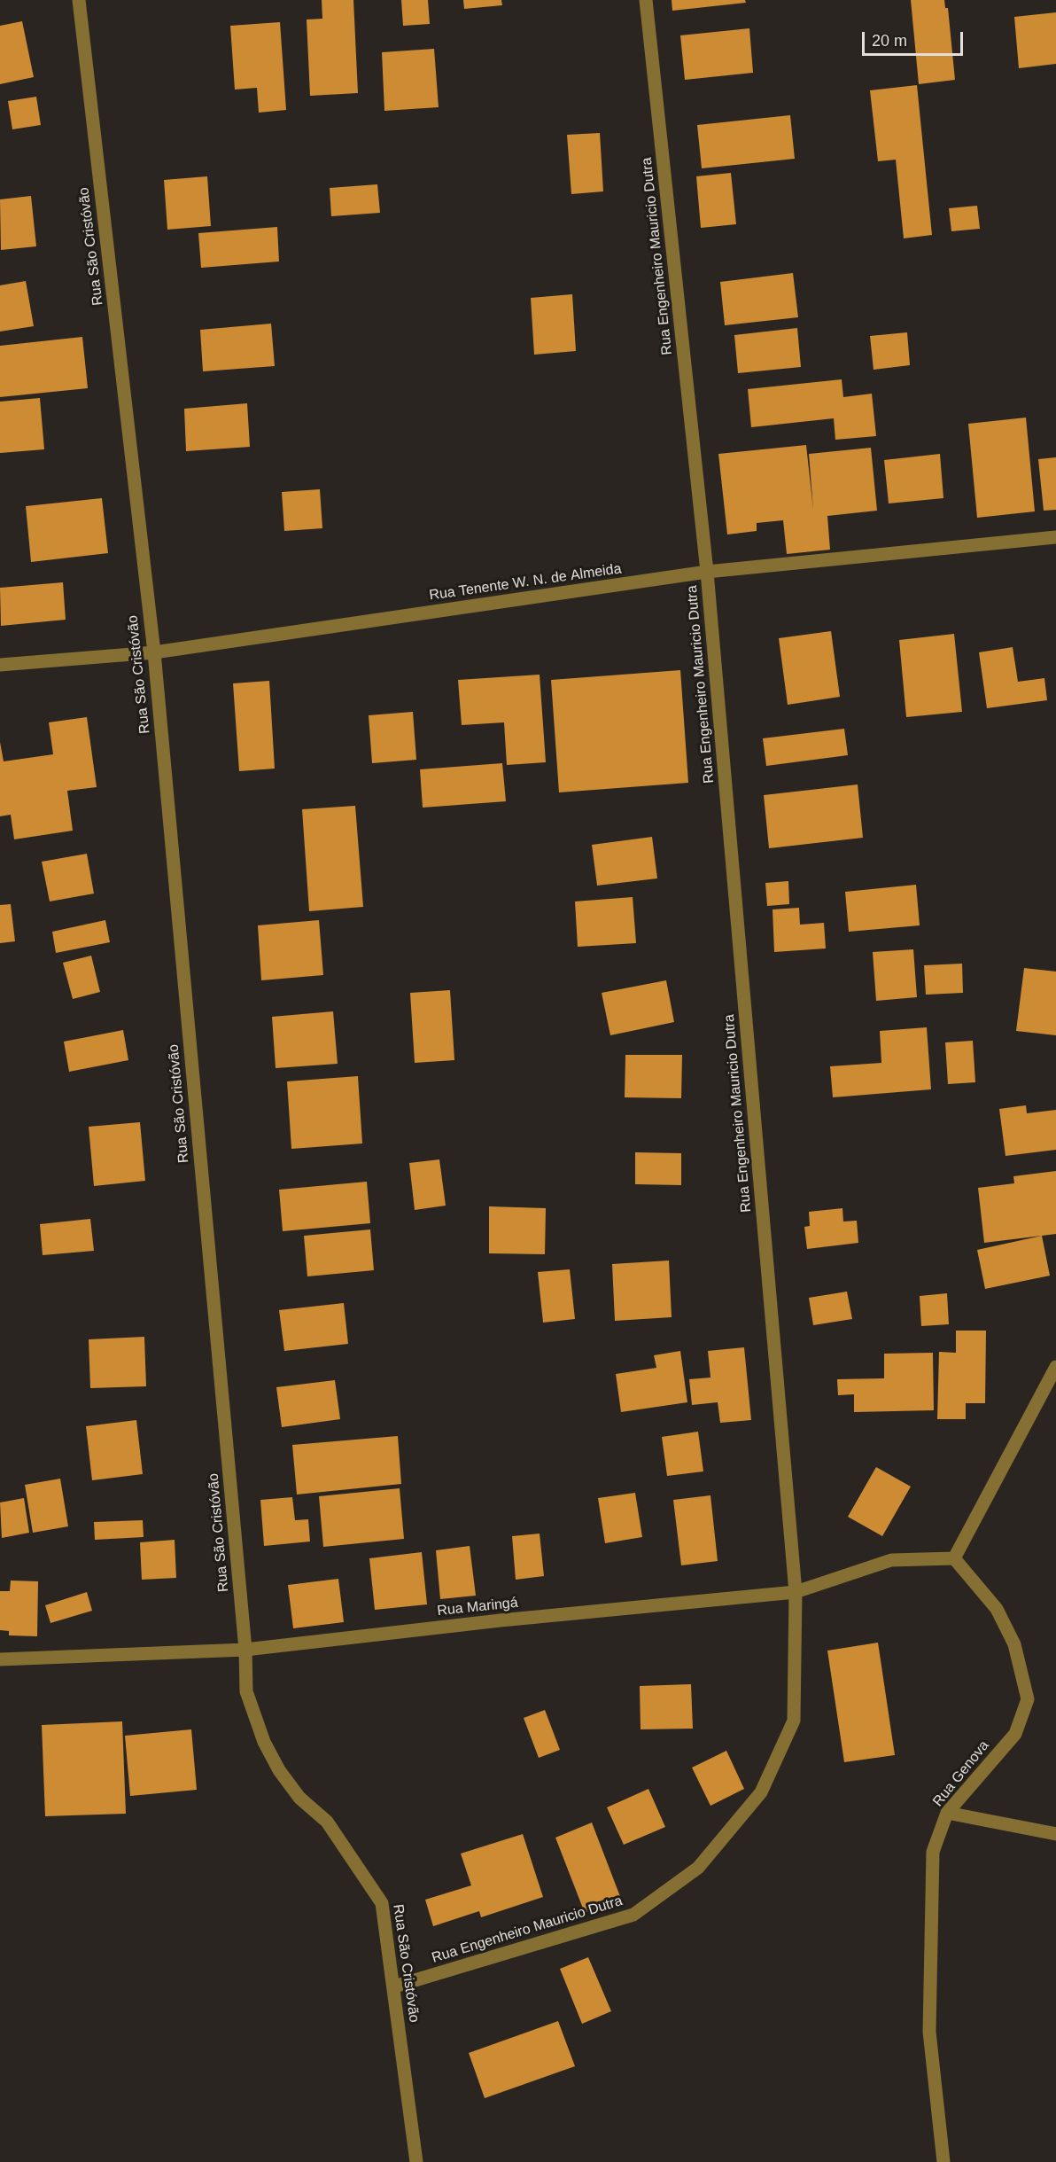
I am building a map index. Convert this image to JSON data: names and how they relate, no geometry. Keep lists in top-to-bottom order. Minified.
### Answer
{"streets":{"street":["Rua São Cristóvão","Rua Engenheiro Mauricio Dutra","Rua Tenente W. N. de Almeida","Rua Maringá","Rua Genova"]},"crossings":[["Rua São Cristóvão","Rua Engenheiro Mauricio Dutra"],["Rua São Cristóvão","Rua Tenente W. N. de Almeida"],["Rua São Cristóvão","Rua Maringá"],["Rua Engenheiro Mauricio Dutra","Rua Tenente W. N. de Almeida"],["Rua Engenheiro Mauricio Dutra","Rua Maringá"],["Rua Maringá","Rua Genova"]],"scale_bar":"20 m"}
